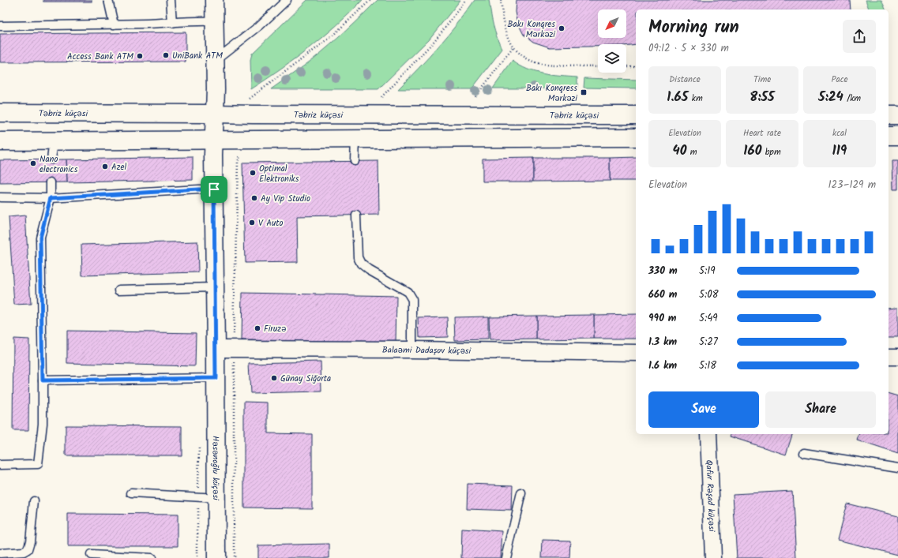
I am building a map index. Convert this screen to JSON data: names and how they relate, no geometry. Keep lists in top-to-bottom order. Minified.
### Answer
{"streets":{"main road":["Təbriz küçəsi","Həsənoğlu küçəsi"],"street":["Balaəmi Dadaşov küçəsi","Qafur Rəşad küçəsi"]},"crossings":[["Balaəmi Dadaşov küçəsi","Həsənoğlu küçəsi"]],"places":{"other":["Bakı Konqres Mərkəzi","UniBank ATM","Access Bank ATM","Nano electronics","Azel","Optimal Elektroniks","Ay Vip Studio","V Auto","Firuzə","Günay Siğorta"],"transit":["Bakı Konqress Mərkəzi"]},"north":"bottom left","page":{"heading":["Morning run","09:12 · 5 × 330 m"],"stats":[["Distance","1.65 km"],["Time","8:55"],["Pace","5:24 /km"],["Elevation","40 m"],["Heart rate","160 bpm"],["kcal","119"]],"chart":["Elevation","123–129 m"],"list":[{"name":"330 m","note":"5:19"},{"name":"660 m","note":"5:08"},{"name":"990 m","note":"5:49"},{"name":"1.3 km","note":"5:27"},{"name":"1.6 km","note":"5:18"}],"buttons":["Save","Share"]}}
